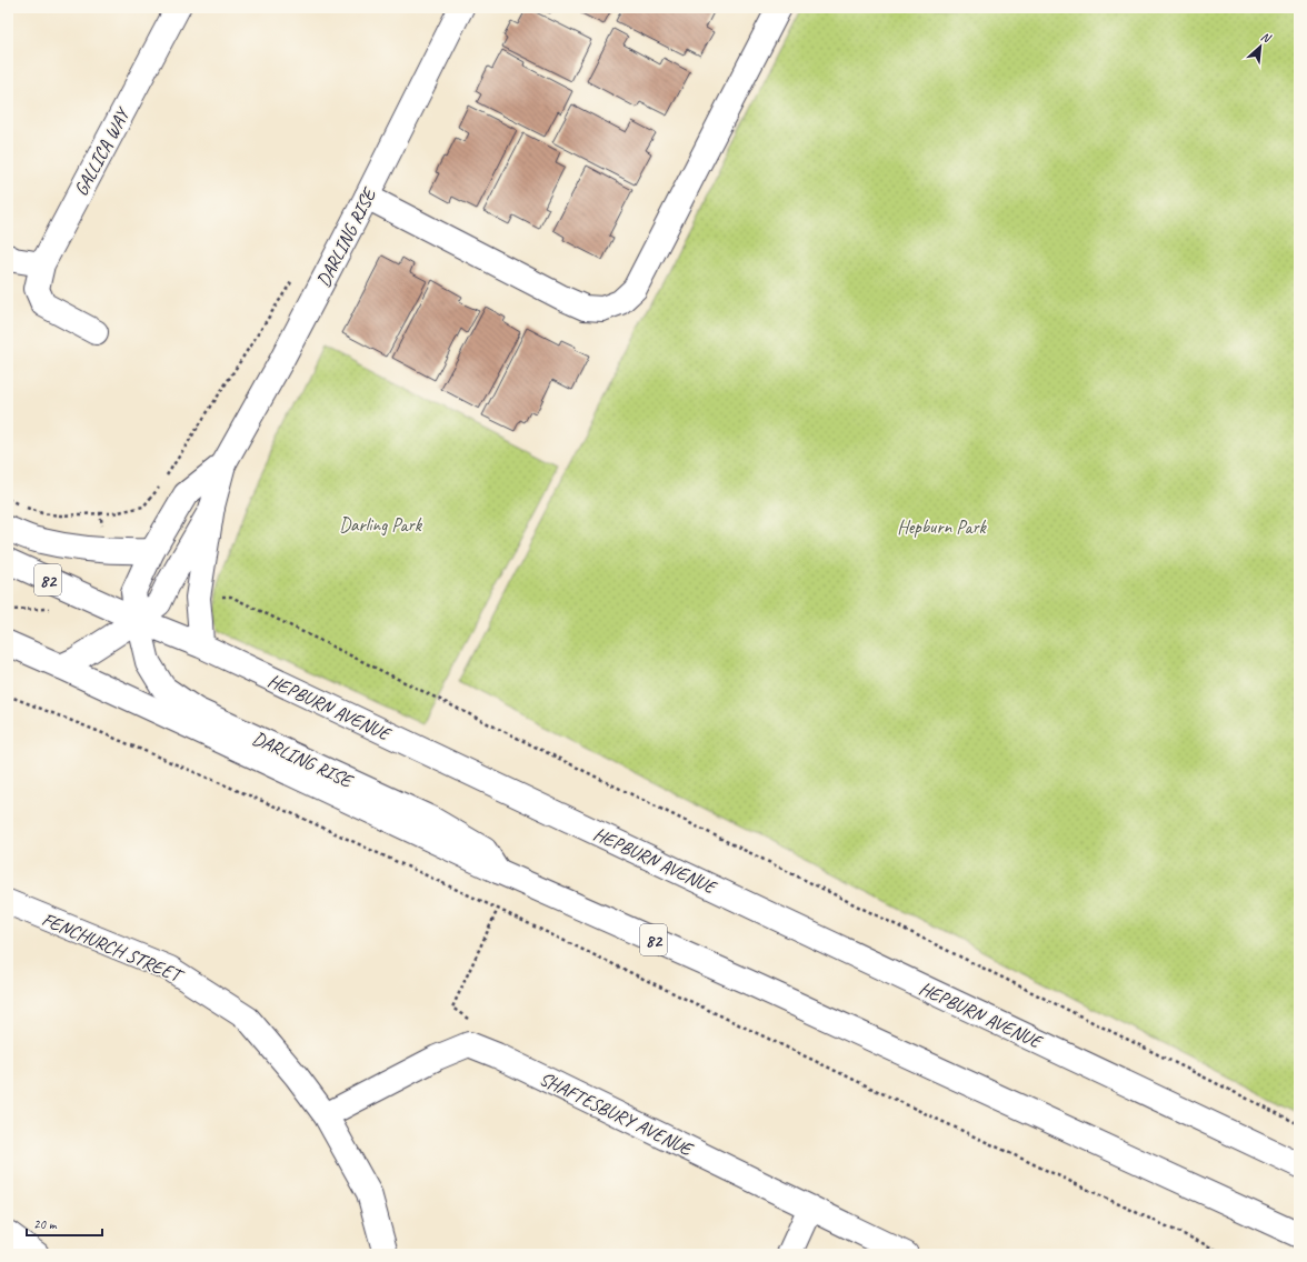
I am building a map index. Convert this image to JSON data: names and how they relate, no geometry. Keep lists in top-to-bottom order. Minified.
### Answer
{"streets":{"street":["GALLICA WAY","DARLING RISE","82","HEPBURN AVENUE","FENCHURCH STREET","SHAFTESBURY AVENUE"]},"crossings":[["DARLING RISE","82"],["DARLING RISE","HEPBURN AVENUE"],["FENCHURCH STREET","SHAFTESBURY AVENUE"]],"parks":["Darling Park","Hepburn Park"],"scale_bar":"20 m","north":"top right"}
